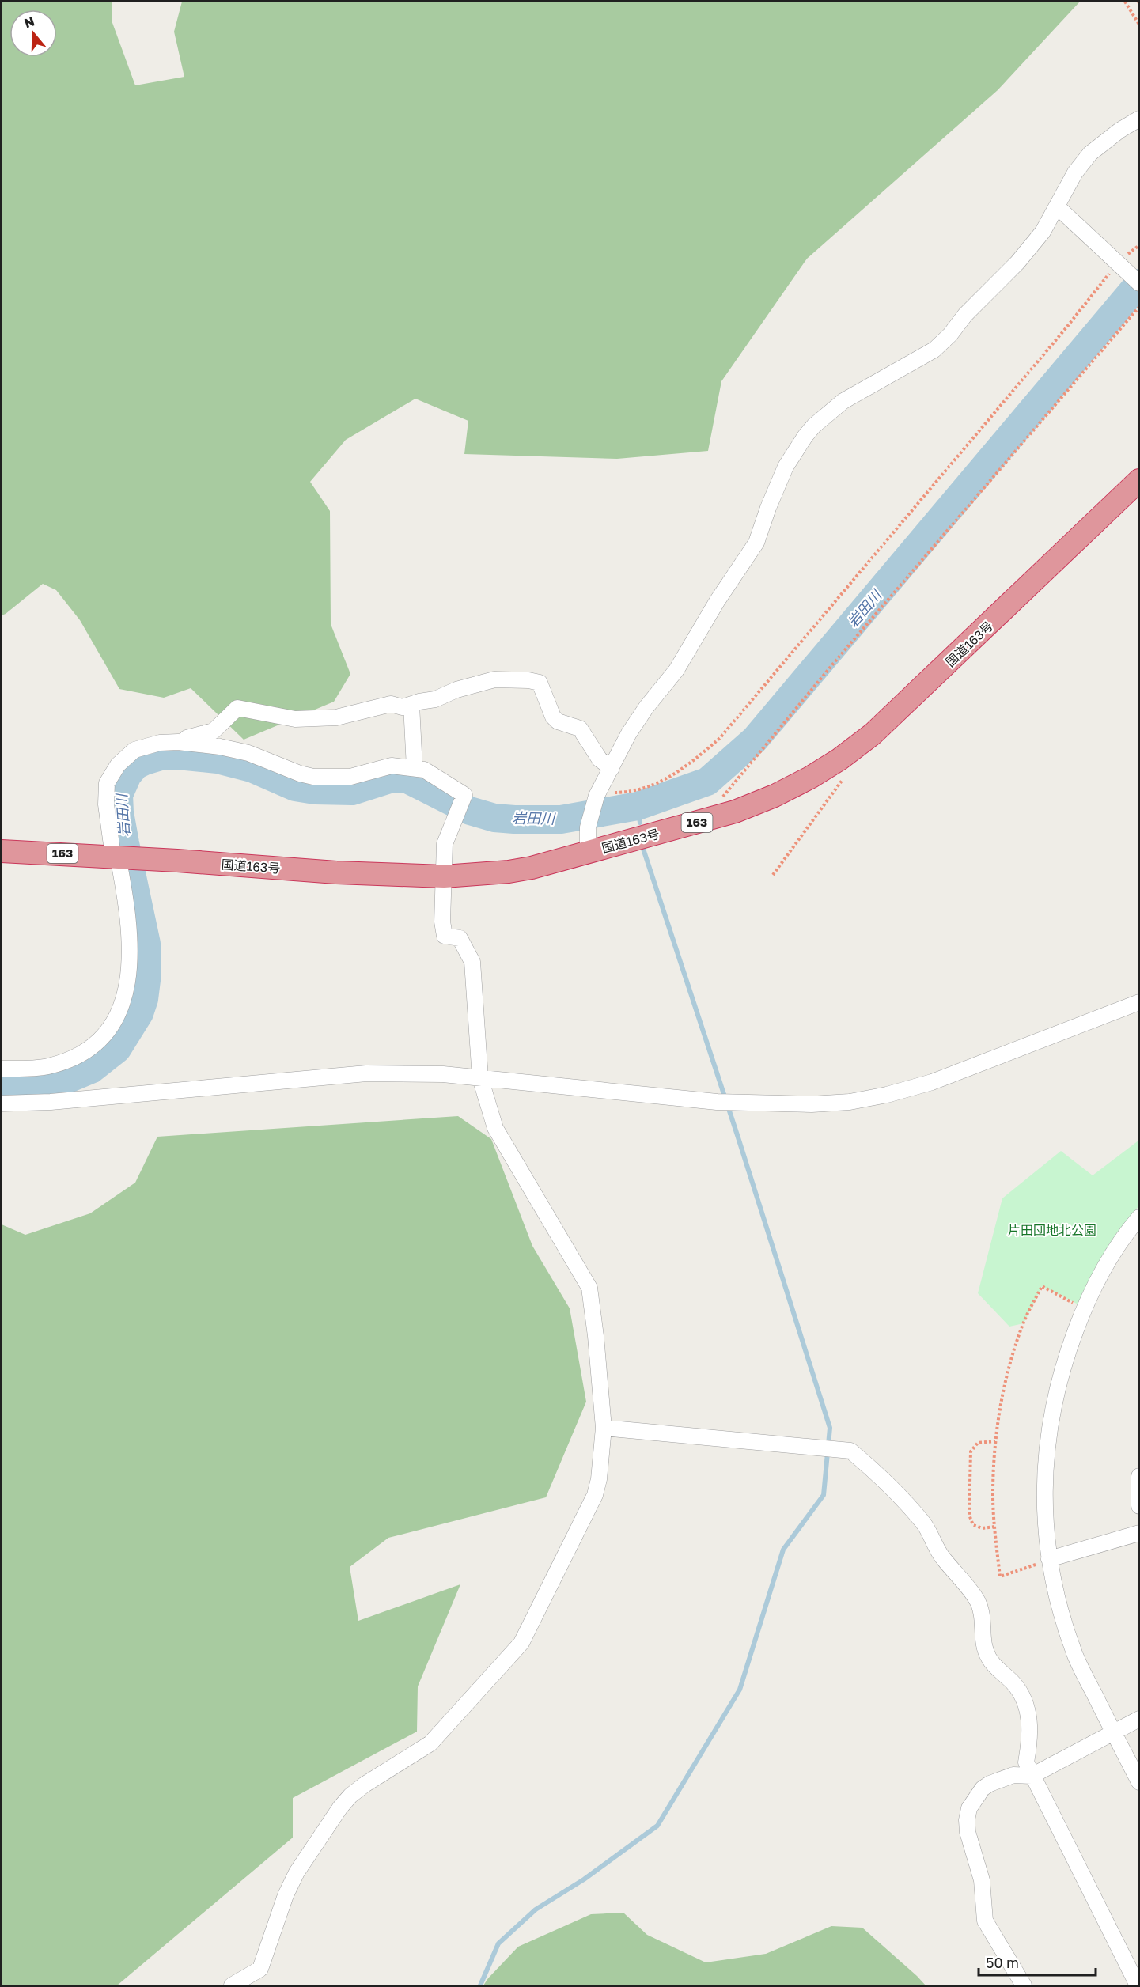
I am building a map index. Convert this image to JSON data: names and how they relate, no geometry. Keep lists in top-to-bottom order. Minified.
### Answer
{"streets":{"highway":["国道163号","163"]},"water":["岩田川"],"parks":["片田団地北公園"],"scale_bar":"50 m","north":"top"}
